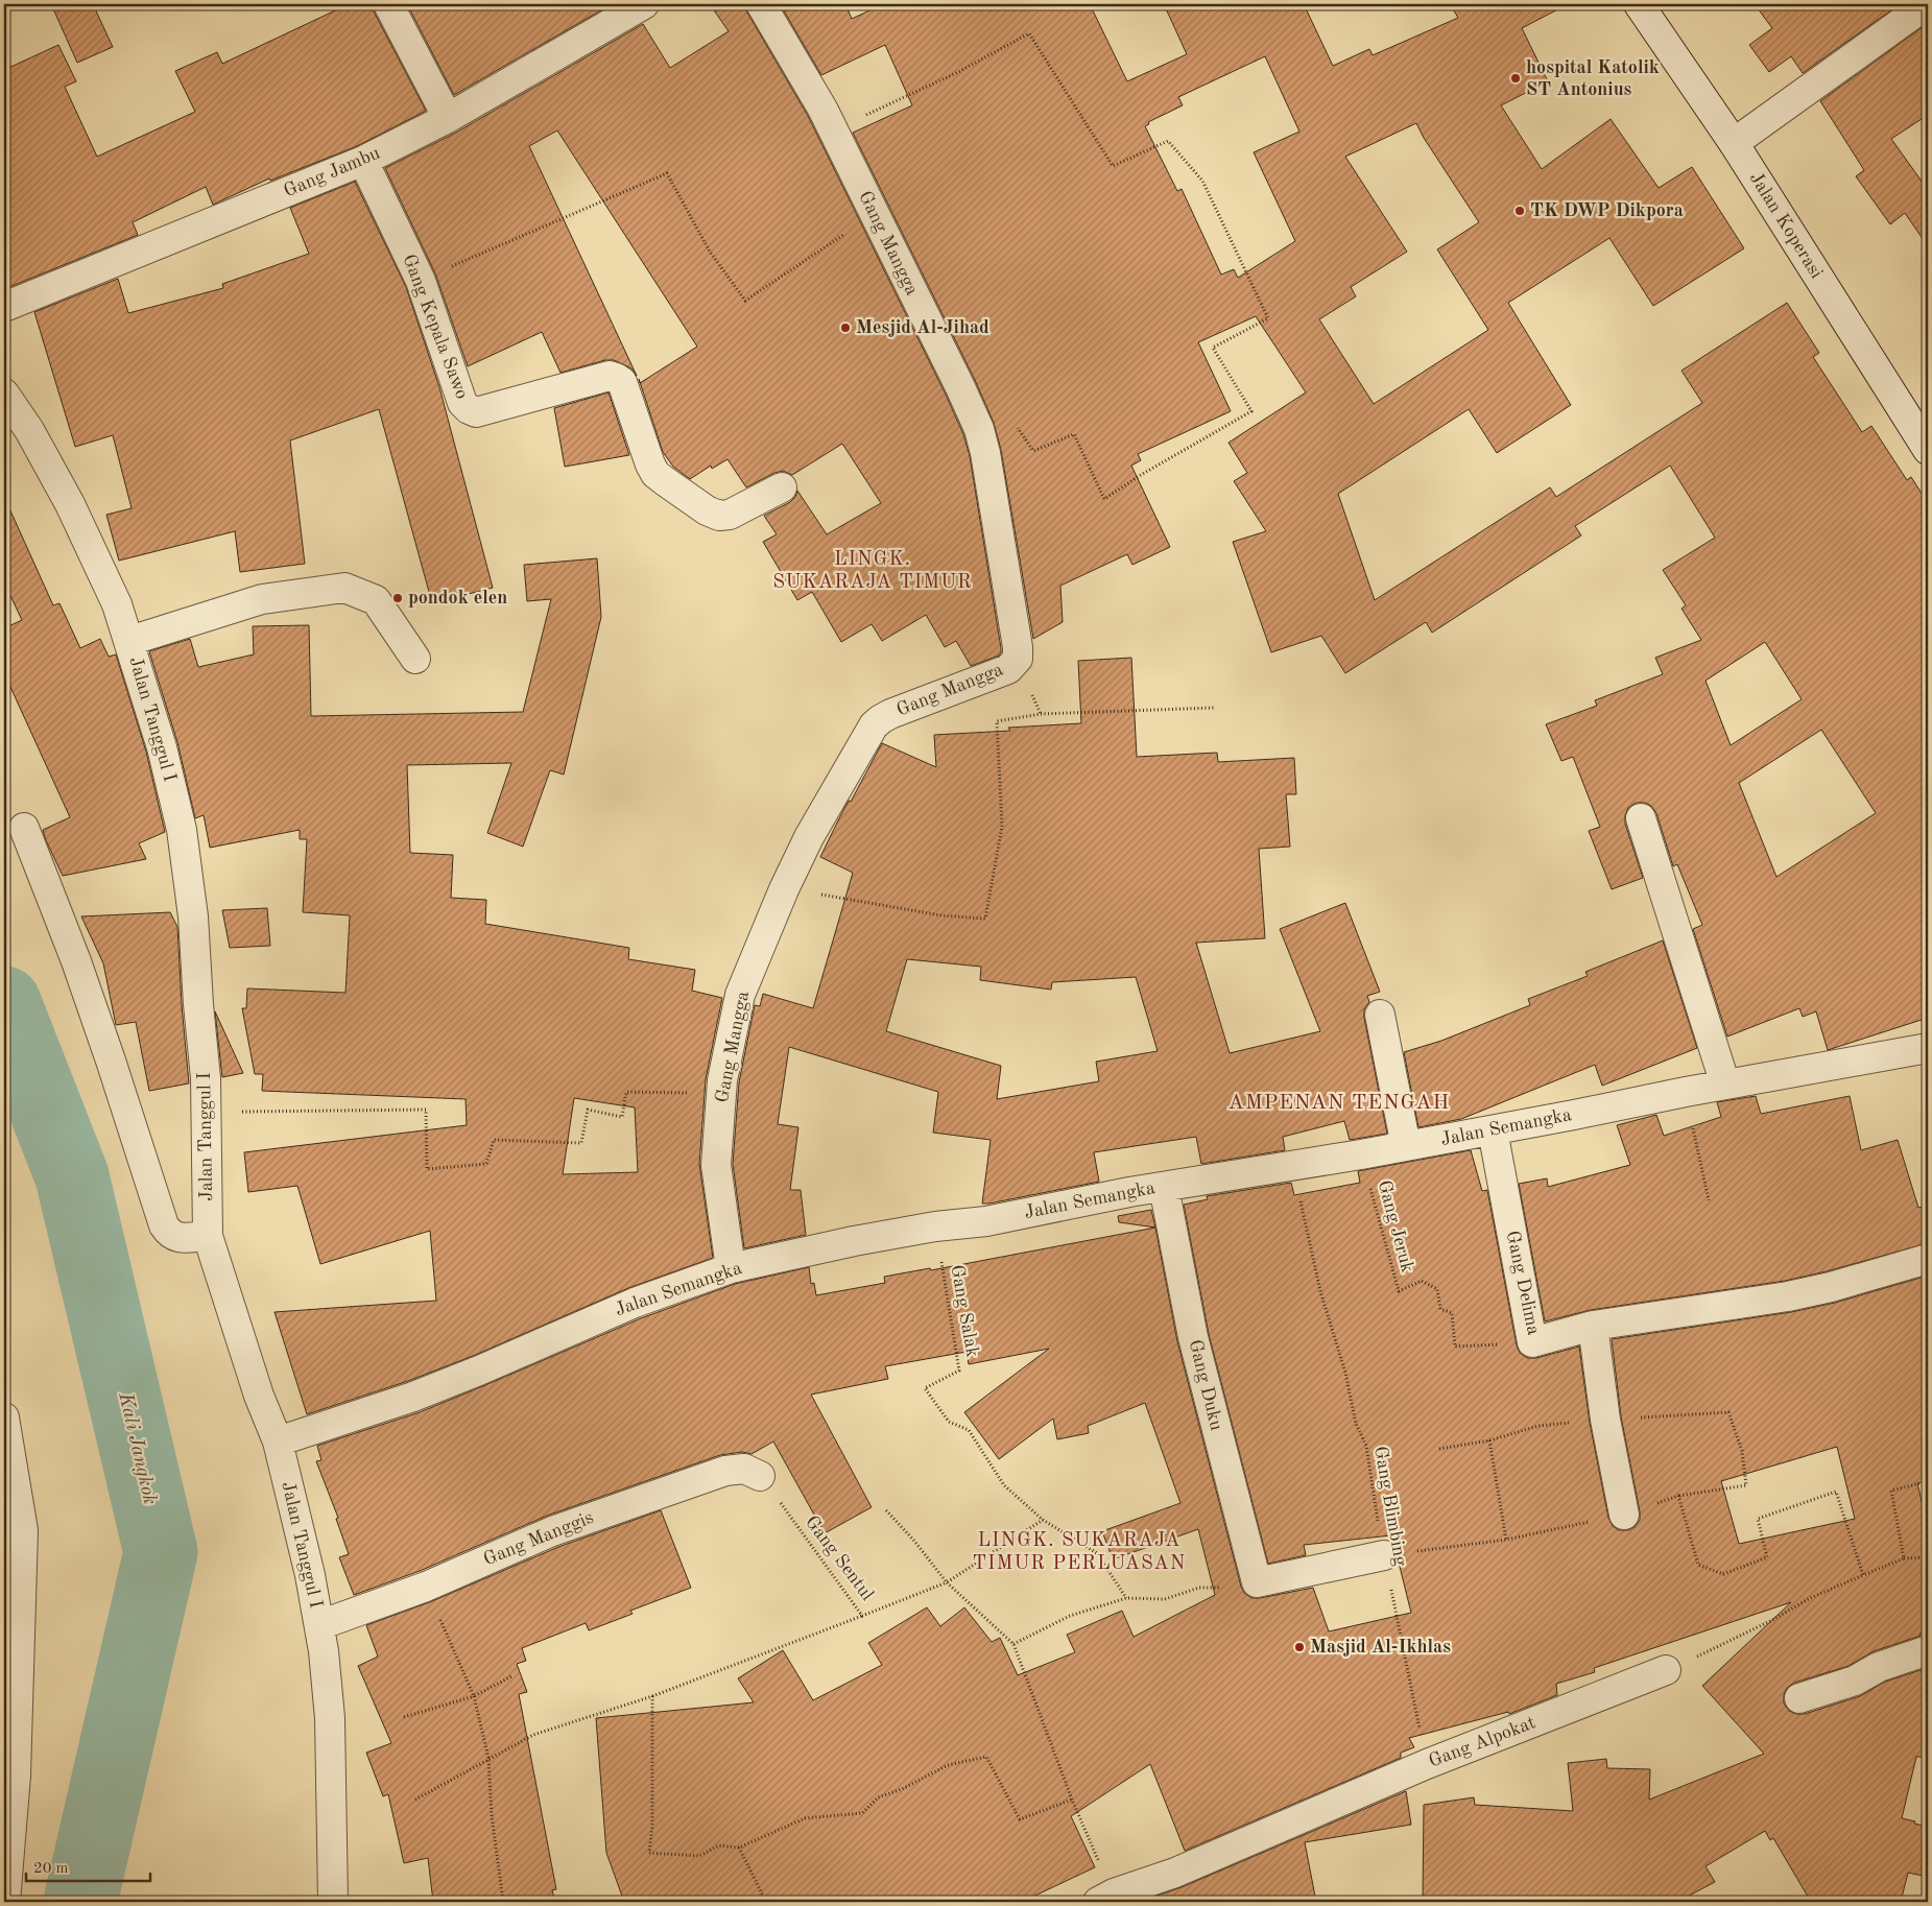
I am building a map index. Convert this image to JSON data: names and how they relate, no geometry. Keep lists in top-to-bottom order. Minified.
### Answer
{"streets":{"street":["Gang Jambu","Jalan Koperasi","Gang Mangga","Gang Kepala Sawo","Jalan Tanggul I","Jalan Semangka","Gang Delima","Gang Duku","Gang Manggis","Gang Alpokat"],"path":["Gang Jeruk","Gang Salak","Gang Blimbing","Gang Sentul"]},"crossings":[["Gang Jambu","Gang Kepala Sawo"],["Gang Mangga","Jalan Semangka"],["Jalan Tanggul I","Jalan Semangka"],["Jalan Tanggul I","Gang Manggis"],["Jalan Semangka","Gang Jeruk"],["Jalan Semangka","Gang Delima"],["Jalan Semangka","Gang Salak"],["Jalan Semangka","Gang Duku"],["Jalan Semangka","Gang Blimbing"],["Gang Blimbing","Gang Alpokat"],["Gang Manggis","Gang Sentul"]],"districts":["LINGK. SUKARAJA TIMUR","AMPENAN TENGAH","LINGK. SUKARAJA TIMUR PERLUASAN"],"water":["Kali Jangkok"],"places":["hospital Katolik ST Antonius","TK DWP Dikpora","Mesjid Al-Jihad","pondok elen","Masjid Al-Ikhlas"],"scale_bar":"20 m"}
